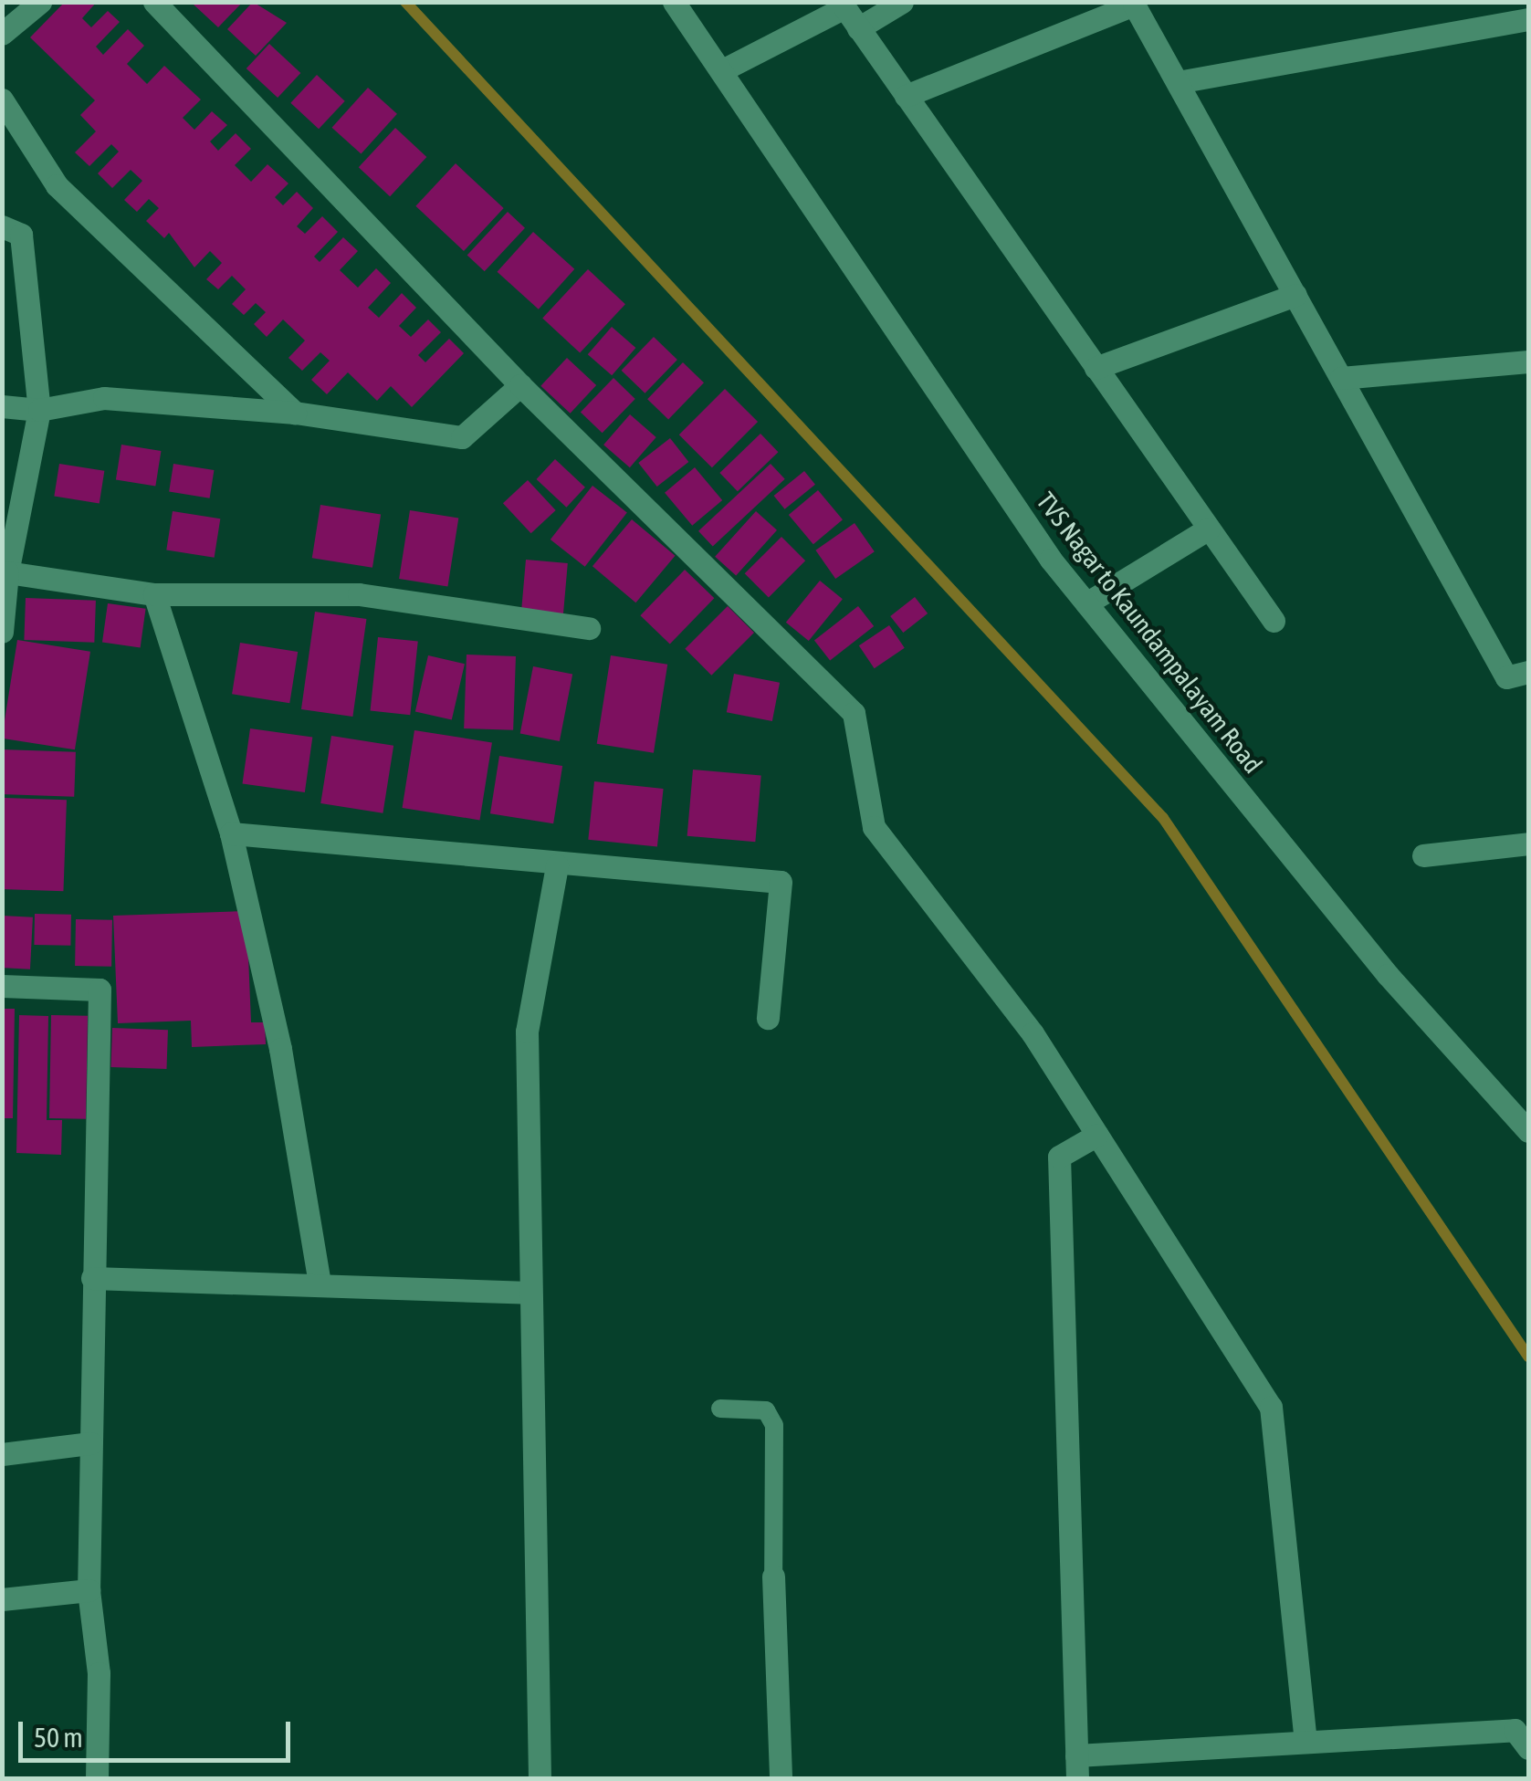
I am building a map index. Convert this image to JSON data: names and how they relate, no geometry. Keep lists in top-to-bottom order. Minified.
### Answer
{"streets":{"street":["TVS Nagar to Kaundampalayam Road"]},"scale_bar":"50 m"}
